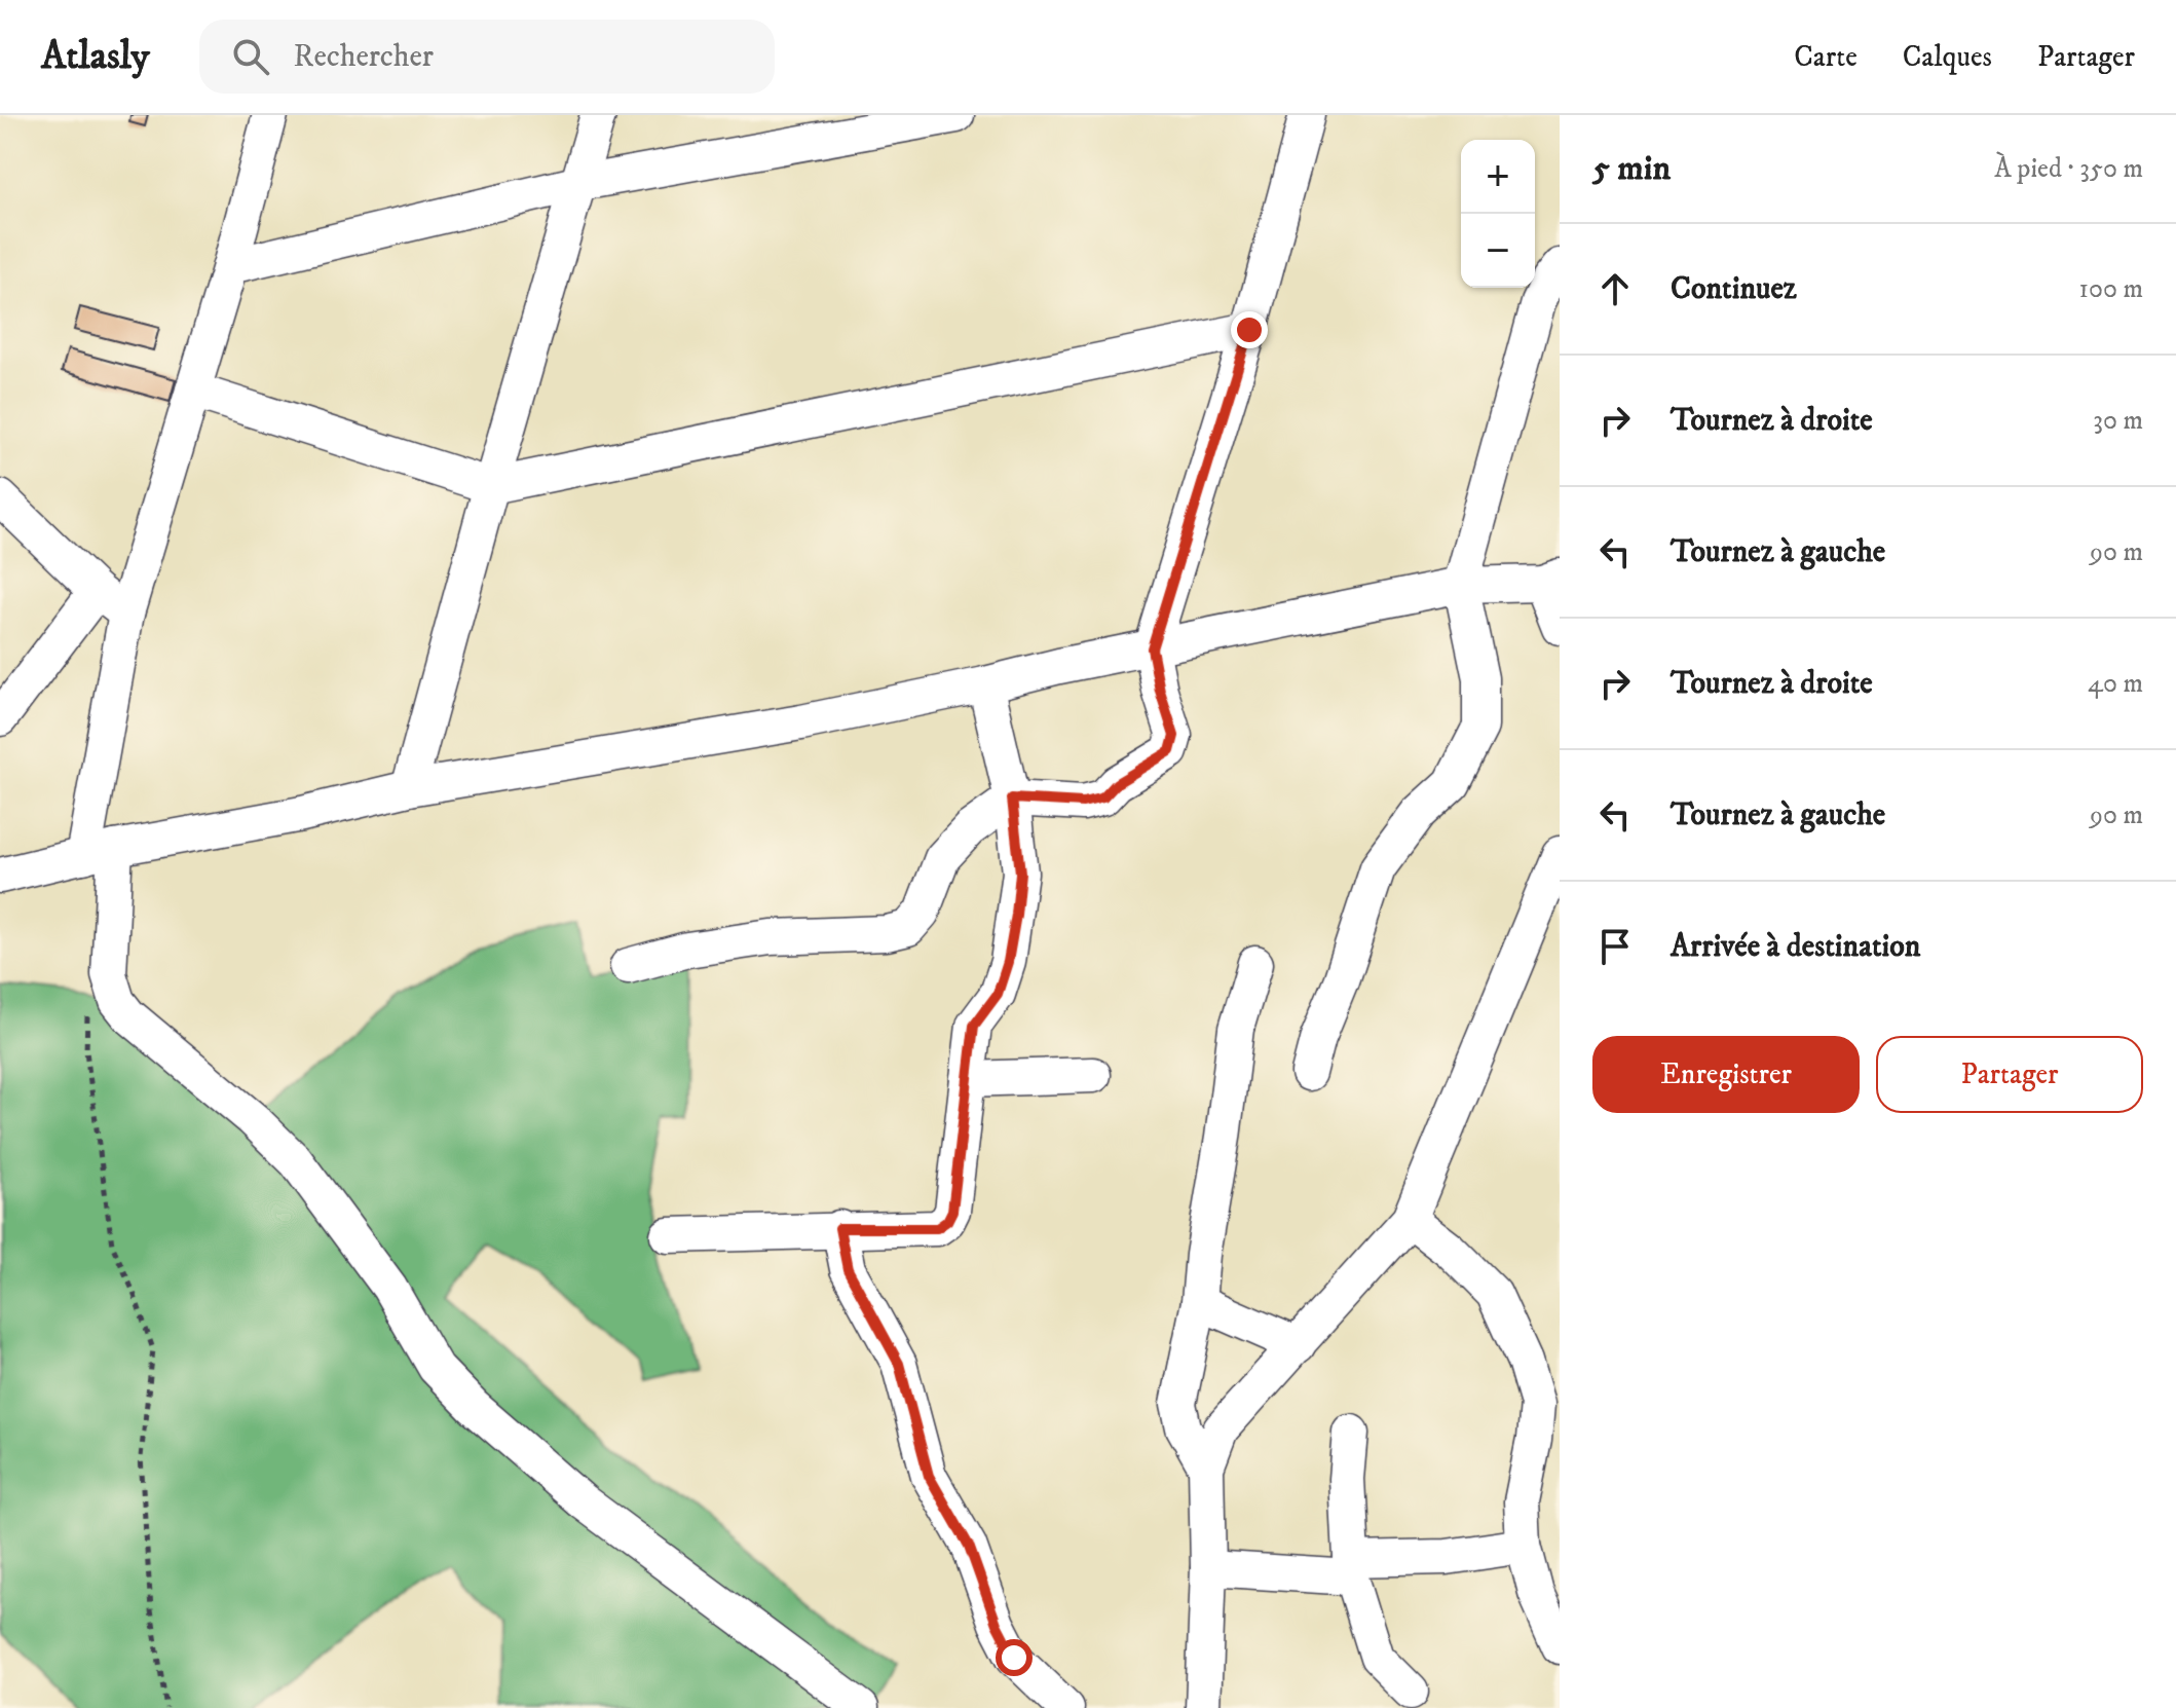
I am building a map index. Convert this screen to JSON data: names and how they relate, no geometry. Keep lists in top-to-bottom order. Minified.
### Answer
{"page":{"header":"Atlasly","search":"Rechercher","nav":["Carte","Calques","Partager"],"heading":["5 min","À pied · 350 m"],"map_buttons":["+","−"],"list":[["Continuez","100 m"],["Tournez à droite","30 m"],["Tournez à gauche","90 m"],["Tournez à droite","40 m"],["Tournez à gauche","90 m"],"Arrivée à destination"],"buttons":["Enregistrer","Partager"]}}
